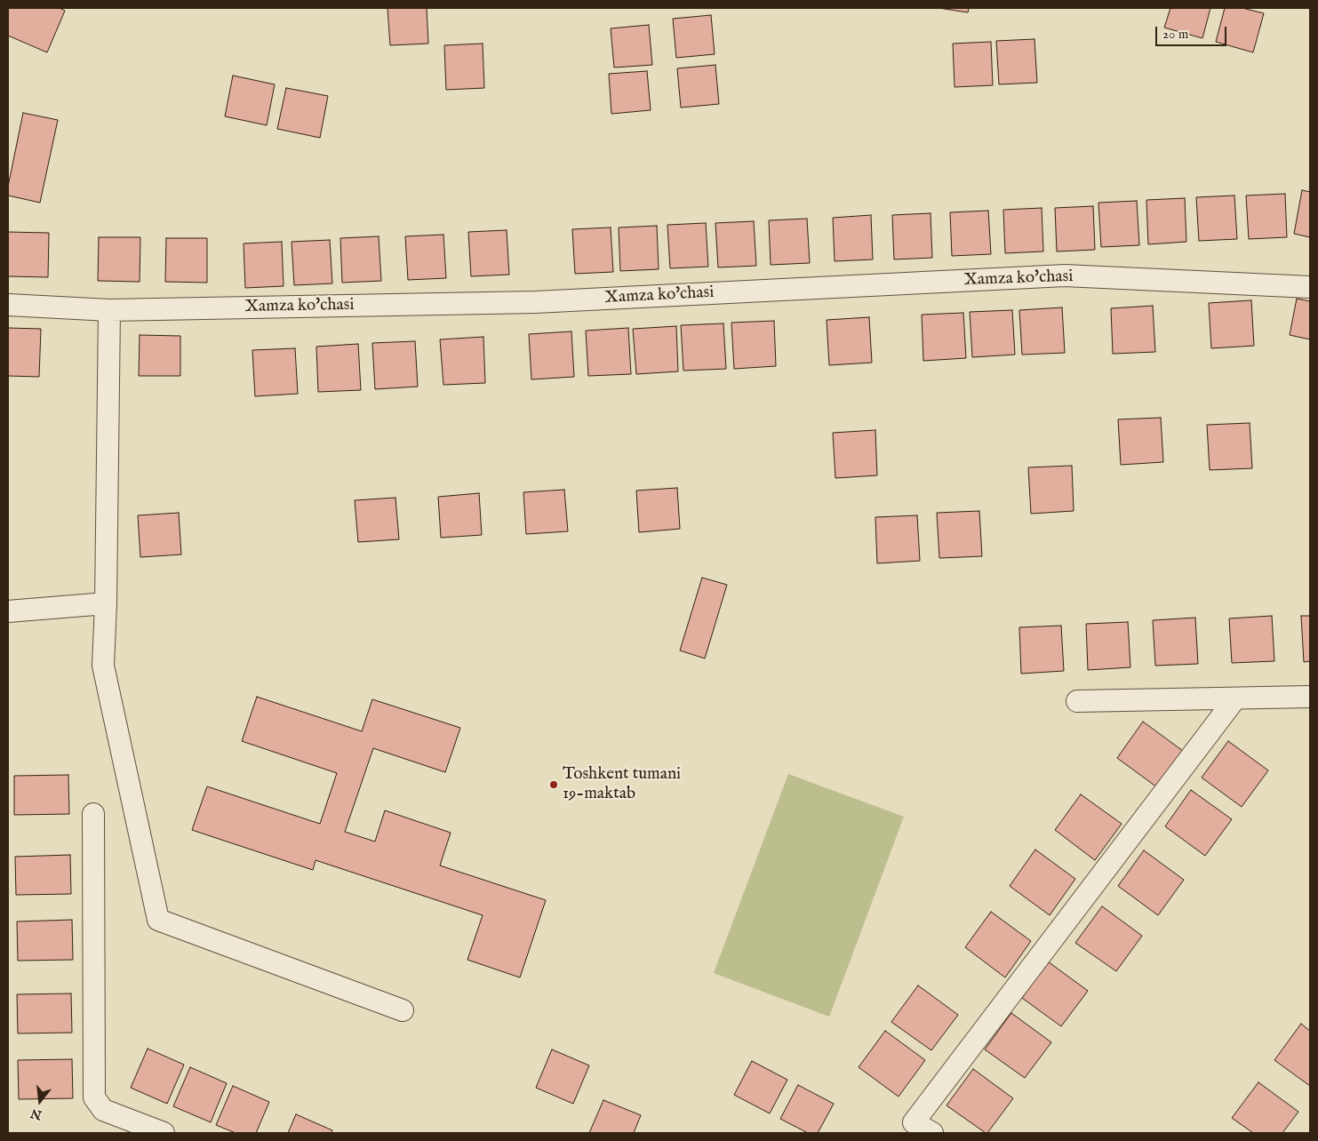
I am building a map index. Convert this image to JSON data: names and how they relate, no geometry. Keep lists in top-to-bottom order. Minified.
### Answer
{"streets":{"street":["Xamza ko'chasi"]},"places":["Toshkent tumani 19-maktab"],"scale_bar":"20 m","north":"bottom"}
